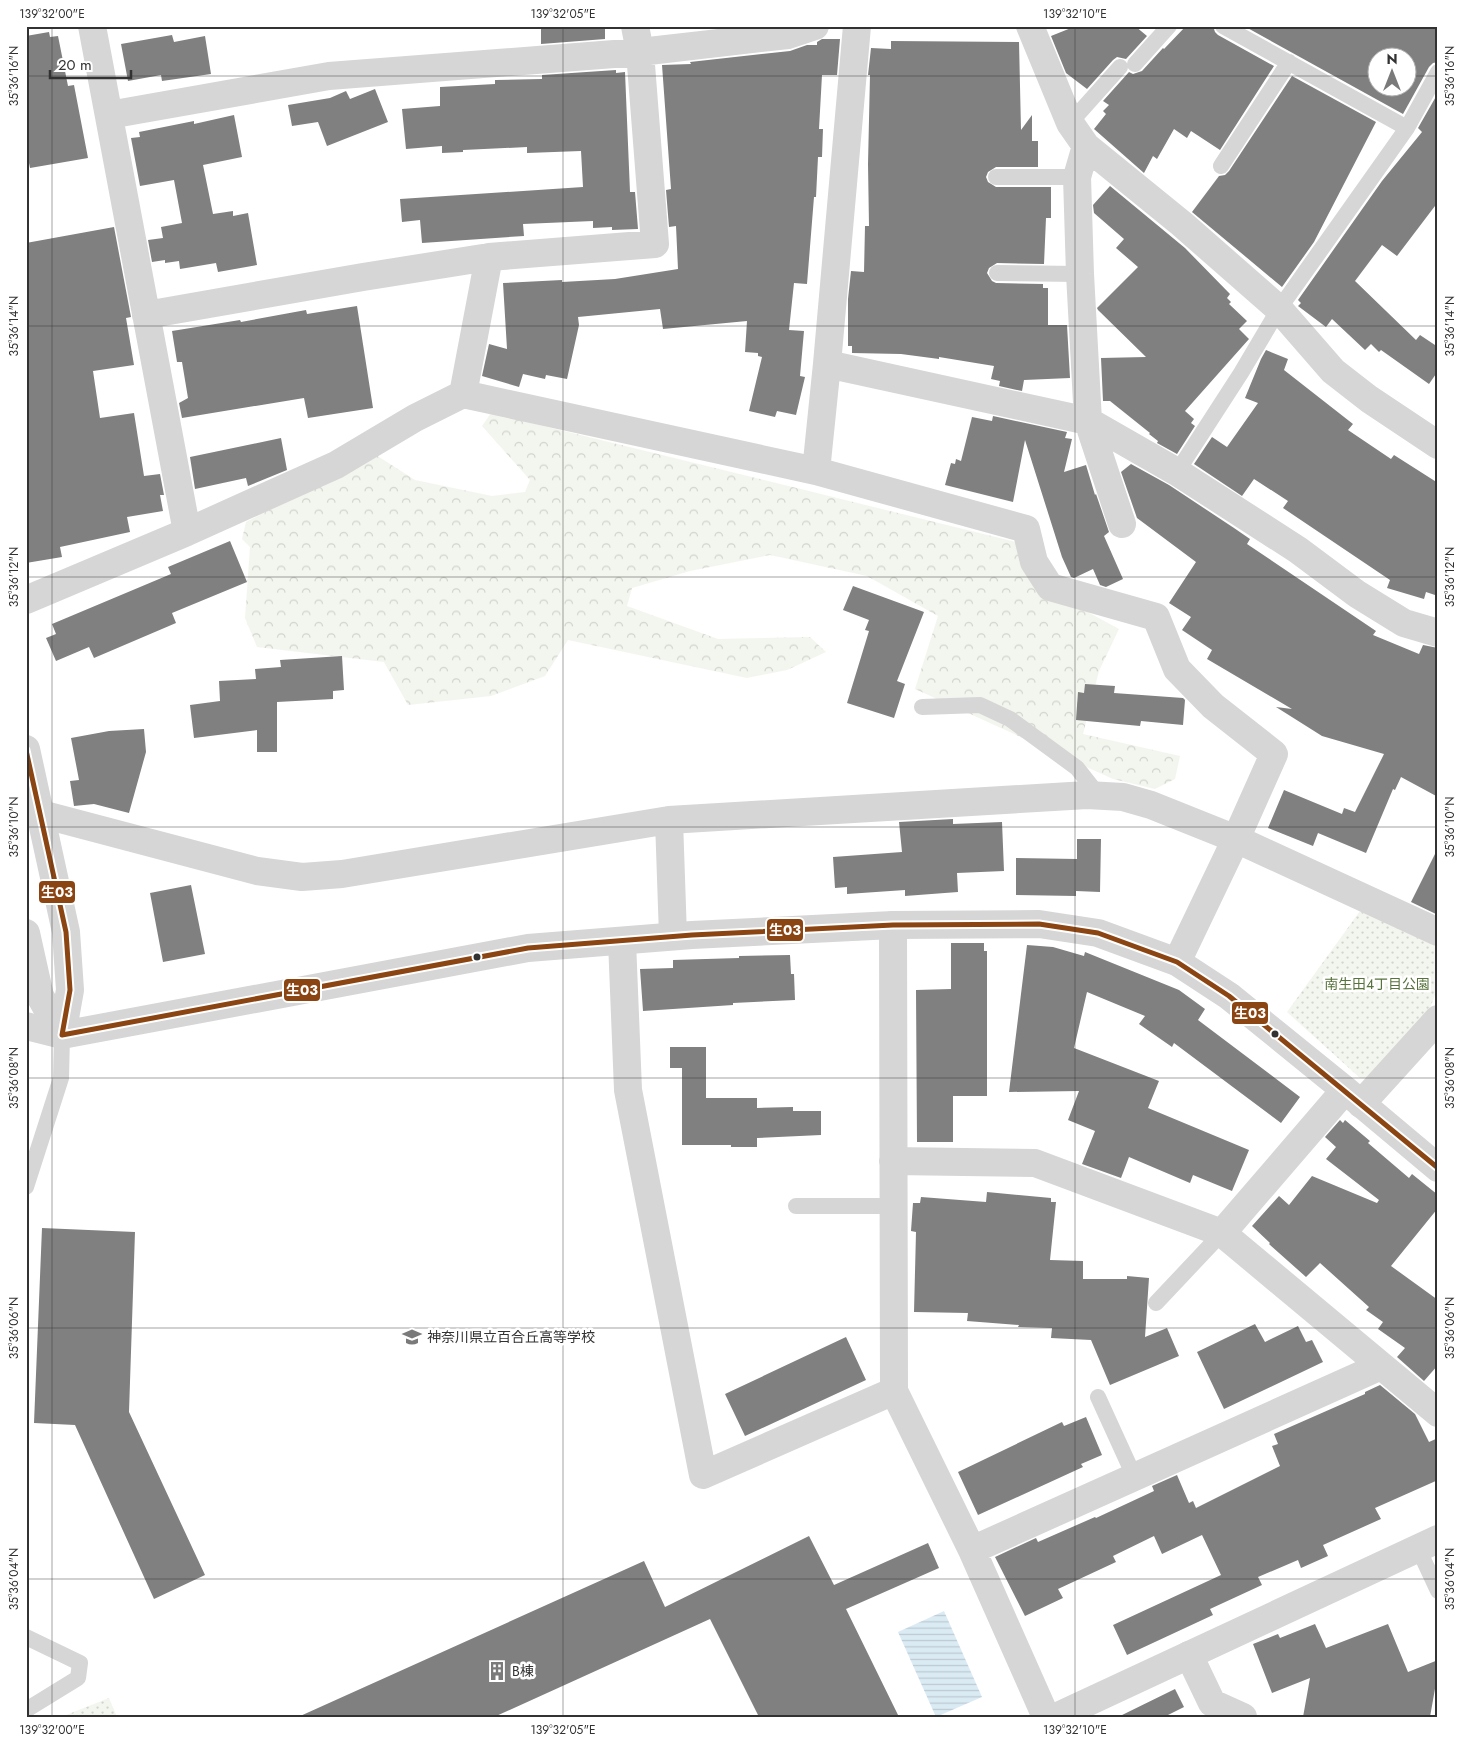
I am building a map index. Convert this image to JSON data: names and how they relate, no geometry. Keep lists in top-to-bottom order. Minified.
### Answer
{"parks":["南生田4丁目公園"],"places":{"school or university":["神奈川県立百合丘高等学校"],"building":["B棟"]},"lines":["transit line 生03"],"scale_bar":"20 m","north":"top","coordinates":["139°32'00\"E","139°32'05\"E","139°32'10\"E","35°36'16\"N","35°36'14\"N","35°36'12\"N","35°36'10\"N","35°36'08\"N","35°36'06\"N","35°36'04\"N"]}
